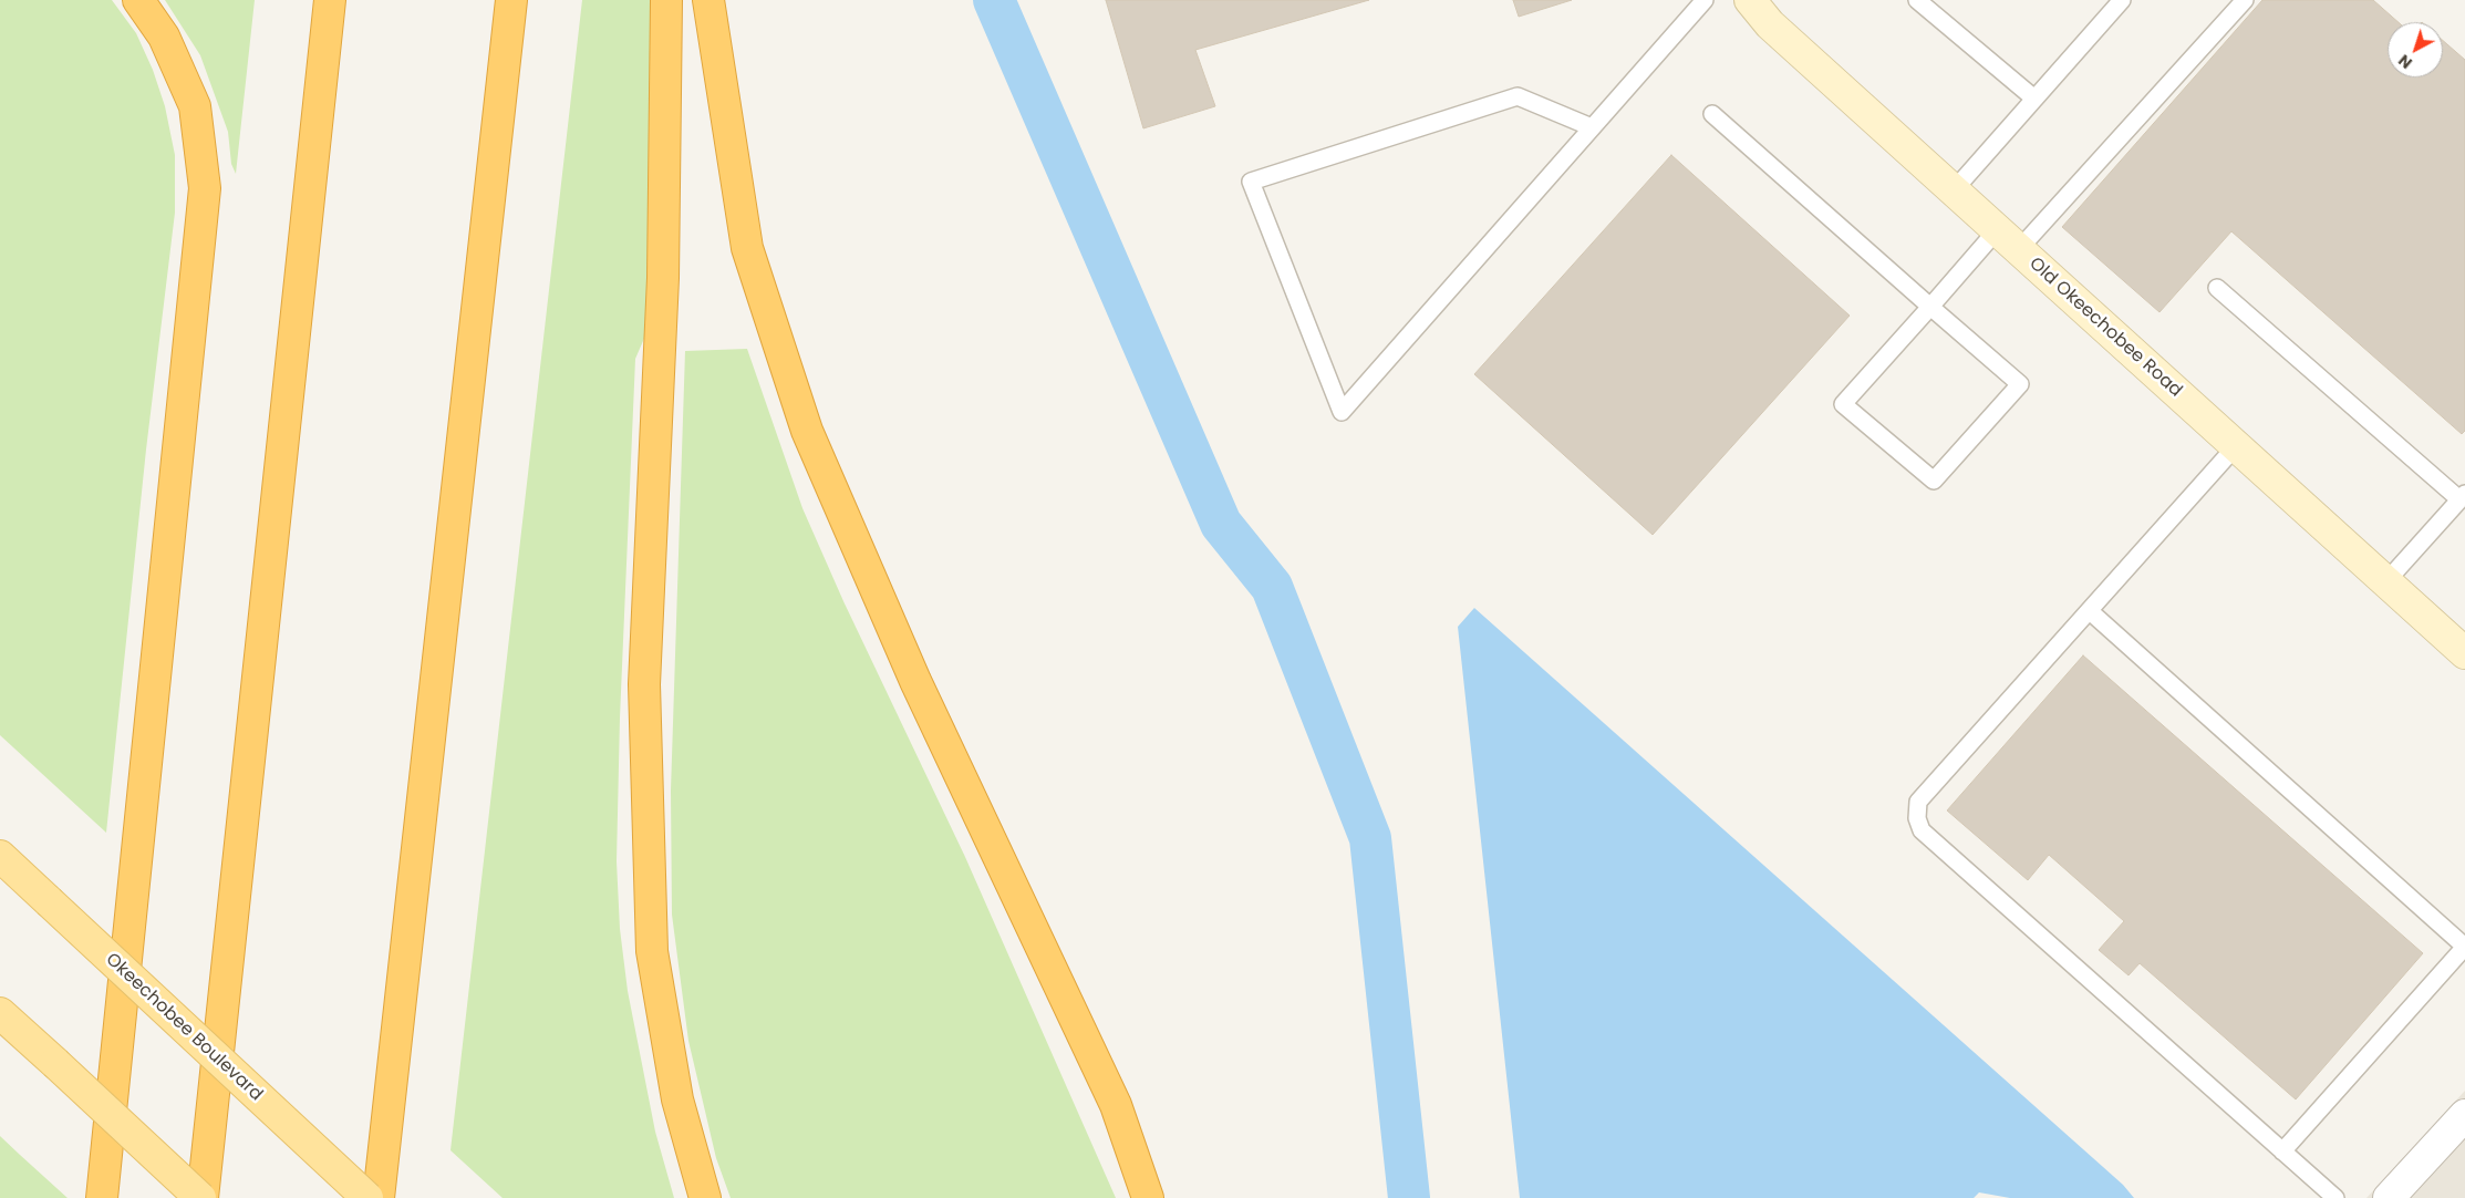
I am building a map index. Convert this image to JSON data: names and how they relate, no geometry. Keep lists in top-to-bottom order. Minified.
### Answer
{"streets":{"main road":["Okeechobee Boulevard"],"street":["Old Okeechobee Road"]},"north":"bottom left"}
